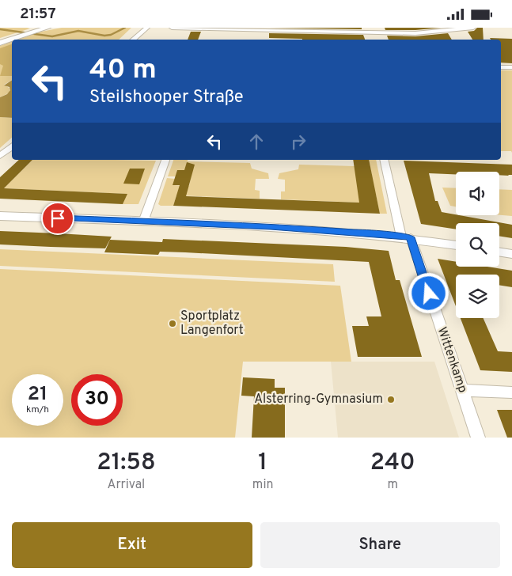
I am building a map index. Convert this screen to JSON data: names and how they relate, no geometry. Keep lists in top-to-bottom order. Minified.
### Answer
{"streets":{"street":["Wittenkamp"]},"places":["Sportplatz Langenfort","Alsterring-Gymnasium"],"page":{"status":"21:57","turn":["40 m","Steilshooper Straße"],"speed":"21 km/h","limit":"30","eta":["21:58","Arrival","1","min","240","m"],"buttons":["Exit","Share"]}}
